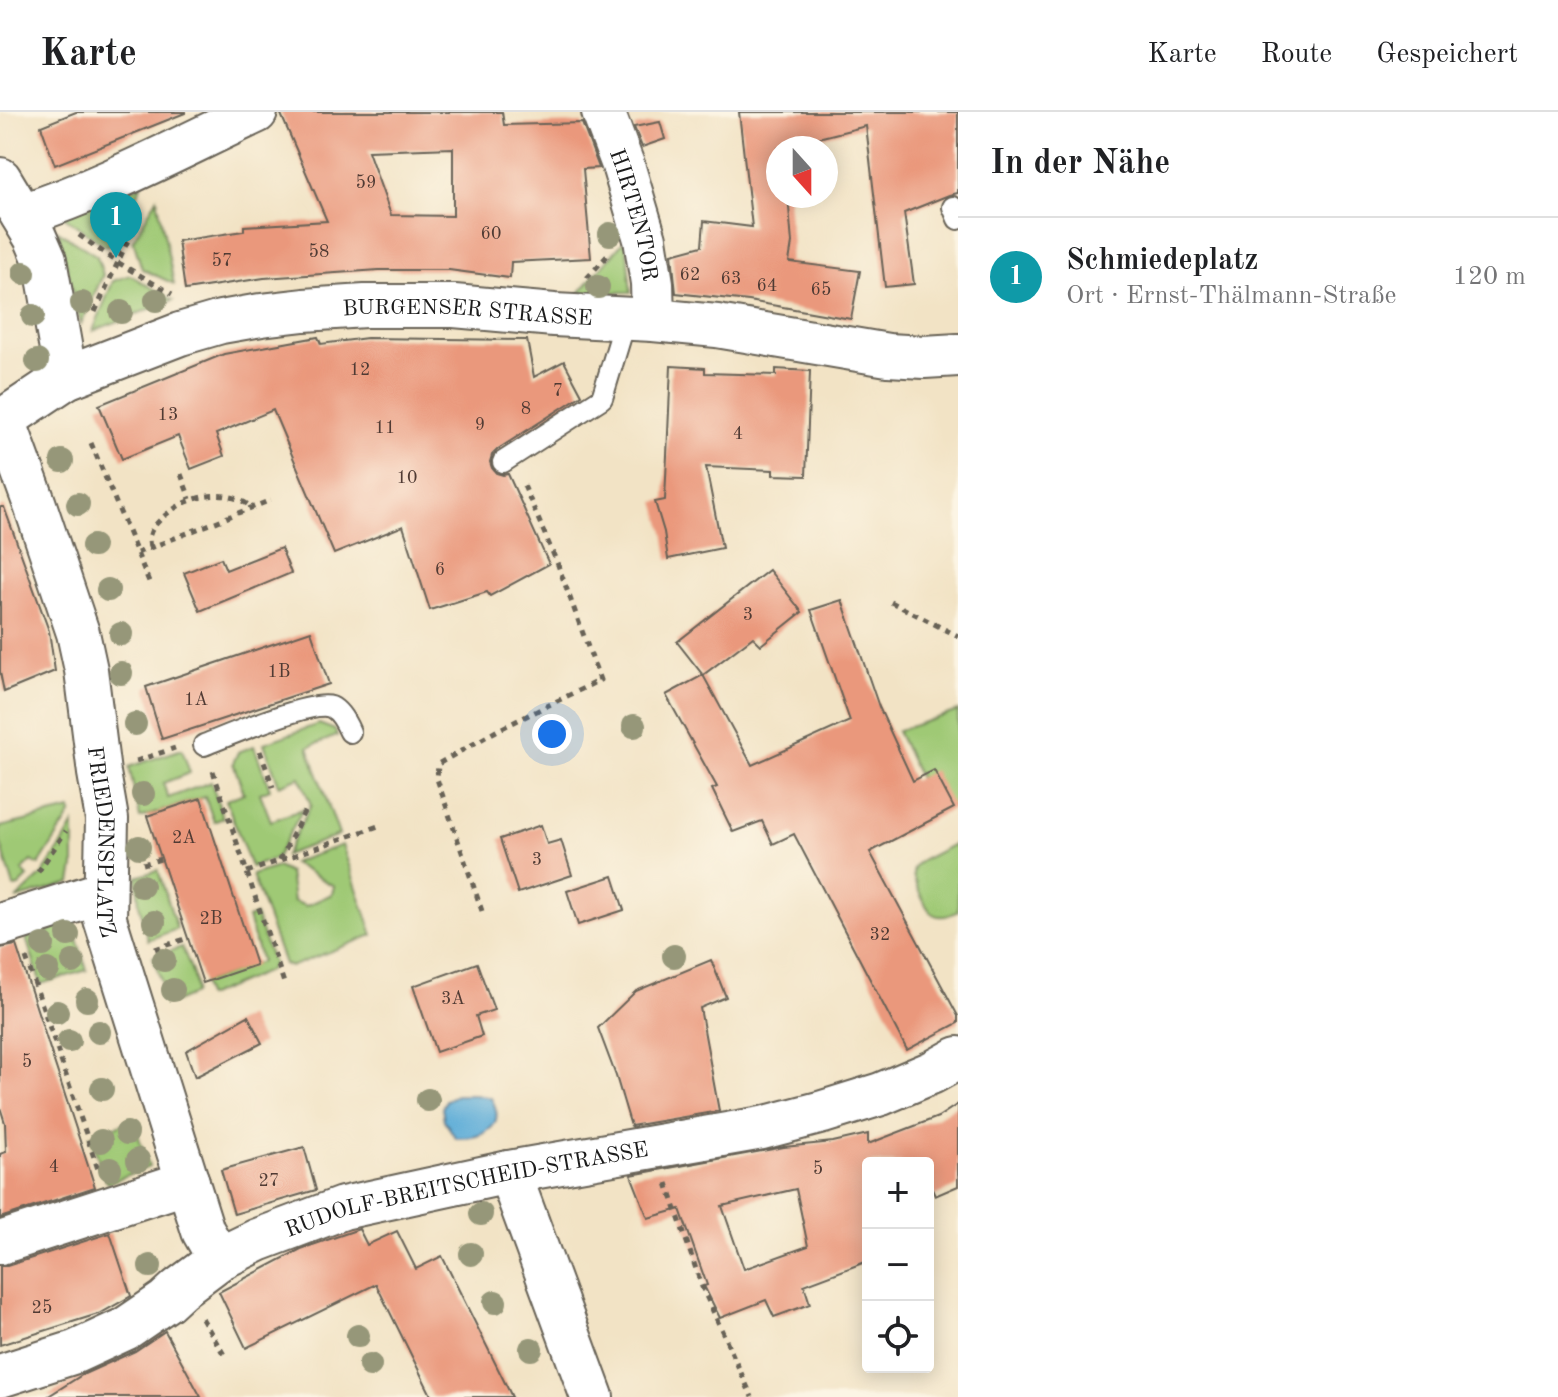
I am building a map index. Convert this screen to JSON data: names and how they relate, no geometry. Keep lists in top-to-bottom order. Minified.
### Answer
{"streets":{"street":["HIRTENTOR","BURGENSER STRASSE","FRIEDENSPLATZ","RUDOLF-BREITSCHEID-STRASSE"]},"crossings":[["HIRTENTOR","BURGENSER STRASSE"],["BURGENSER STRASSE","FRIEDENSPLATZ"],["FRIEDENSPLATZ","RUDOLF-BREITSCHEID-STRASSE"]],"house_numbers":["59","60","58","57","62","63","64","65","12","7","8","13","9","11","4","10","6","3","1B","1A","2A","3","2B","32","3A","5","4","5","27","25"],"north":"bottom","page":{"header":"Karte","nav":["Karte","Route","Gespeichert"],"heading":"In der Nähe","pins":"1","list":[{"mark":"1","name":"Schmiedeplatz","note":"Ort · Ernst-Thälmann-Straße","value":"120 m"}],"map_buttons":["+","−"]}}
